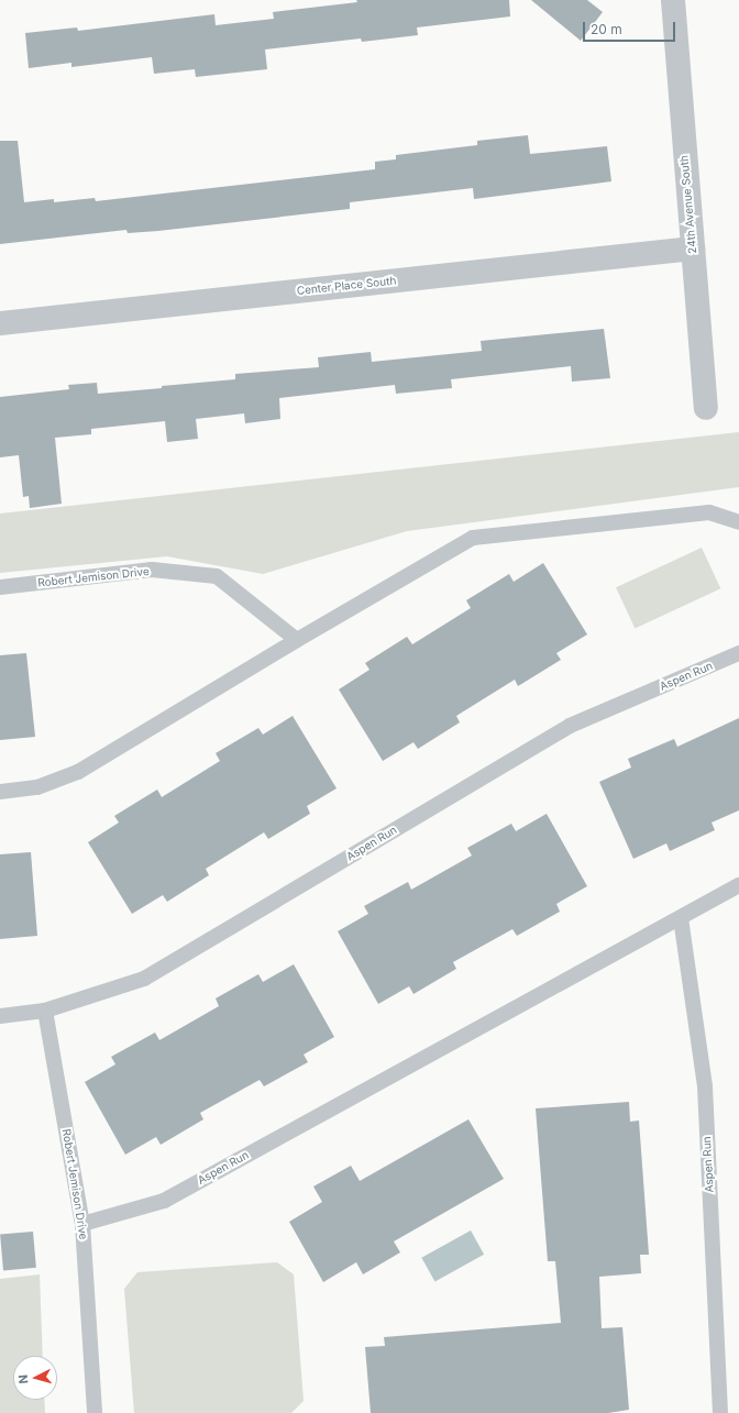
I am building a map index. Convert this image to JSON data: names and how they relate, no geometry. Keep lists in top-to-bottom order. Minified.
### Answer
{"streets":{"street":["24th Avenue South","Center Place South"],"lane":["Robert Jemison Drive","Aspen Run"]},"crossings":[["24th Avenue South","Center Place South"],["Robert Jemison Drive","Aspen Run"]],"scale_bar":"20 m","north":"left"}
